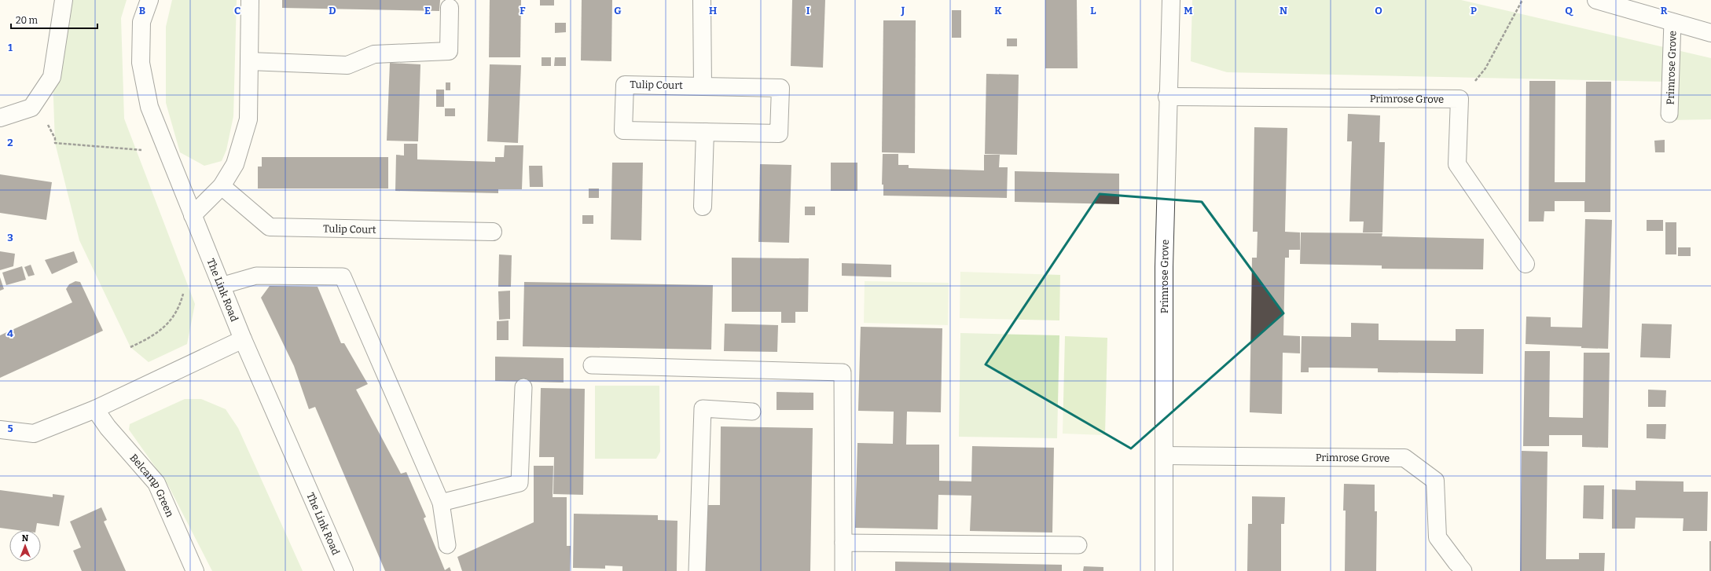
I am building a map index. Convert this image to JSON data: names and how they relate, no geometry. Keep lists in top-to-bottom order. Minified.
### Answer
{"streets":{"street":["Primrose Grove","Tulip Court","The Link Road","Belcamp Green"]},"scale_bar":"20 m","north":"top","grid":{"columns":["B","C","D","E","F","G","H","I","J","K","L","M","N","O","P","Q","R"],"rows":["1","2","3","4","5"]}}
